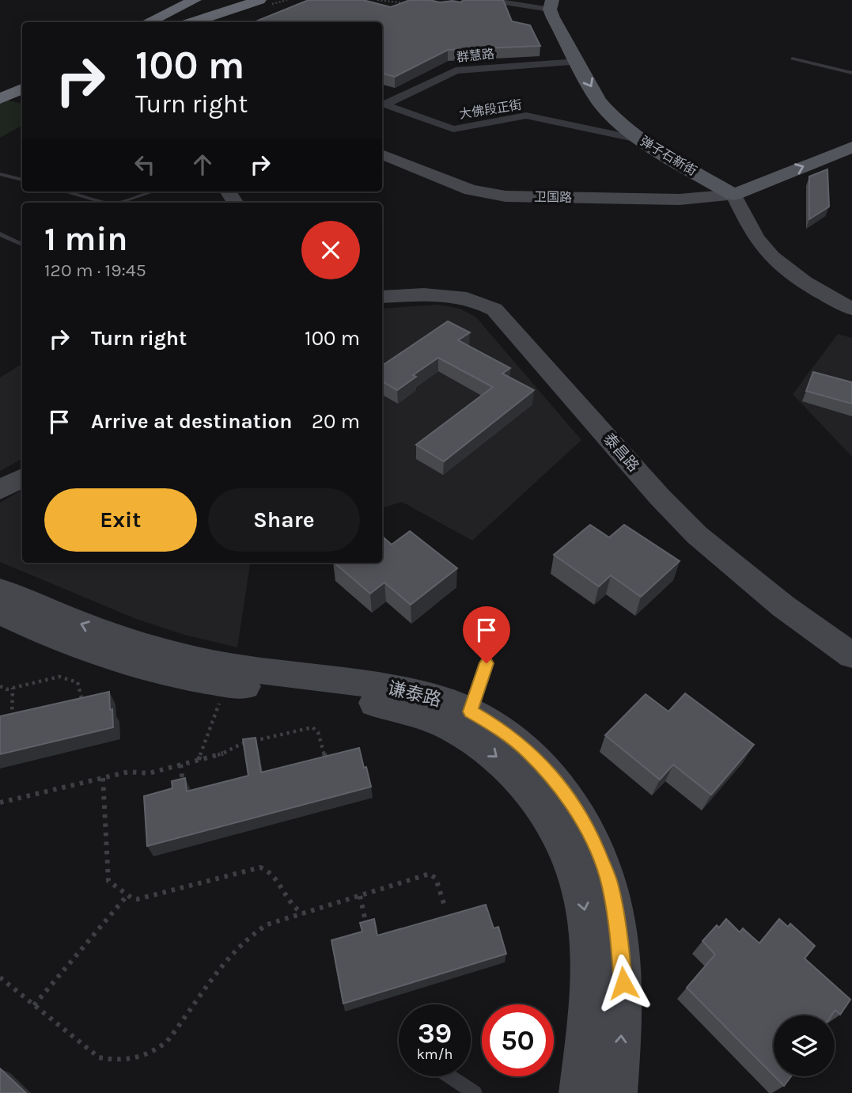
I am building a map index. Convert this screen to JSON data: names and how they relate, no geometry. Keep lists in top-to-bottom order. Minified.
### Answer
{"streets":{"main road":["弹子石新街"],"street":["群慧路","大佛段正街","卫国路","泰昌路","谦泰路"]},"crossings":[["群慧路","大佛段正街"],["群慧路","弹子石新街"],["大佛段正街","弹子石新街"],["弹子石新街","卫国路"]],"one_way":["弹子石新街"],"page":{"turn":["100 m","Turn right"],"heading":["1 min","120 m · 19:45"],"list":[{"name":"Turn right","value":"100 m"},{"name":"Arrive at destination","value":"20 m"}],"buttons":["Exit","Share"],"speed":"39 km/h","limit":"50"}}
